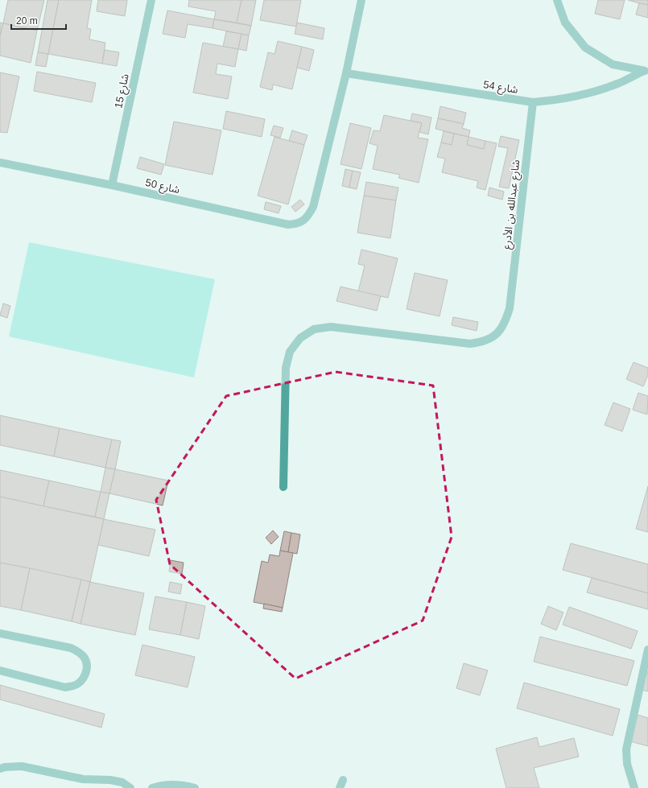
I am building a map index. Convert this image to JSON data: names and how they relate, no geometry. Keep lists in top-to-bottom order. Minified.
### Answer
{"streets":{"street":["شارع 54","شارع 15","شارع 50","شارع عبدالله بن الأدرع"]},"crossings":[["شارع 54","شارع 50"],["شارع 54","شارع عبدالله بن الأدرع"],["شارع 15","شارع 50"]],"scale_bar":"20 m"}
